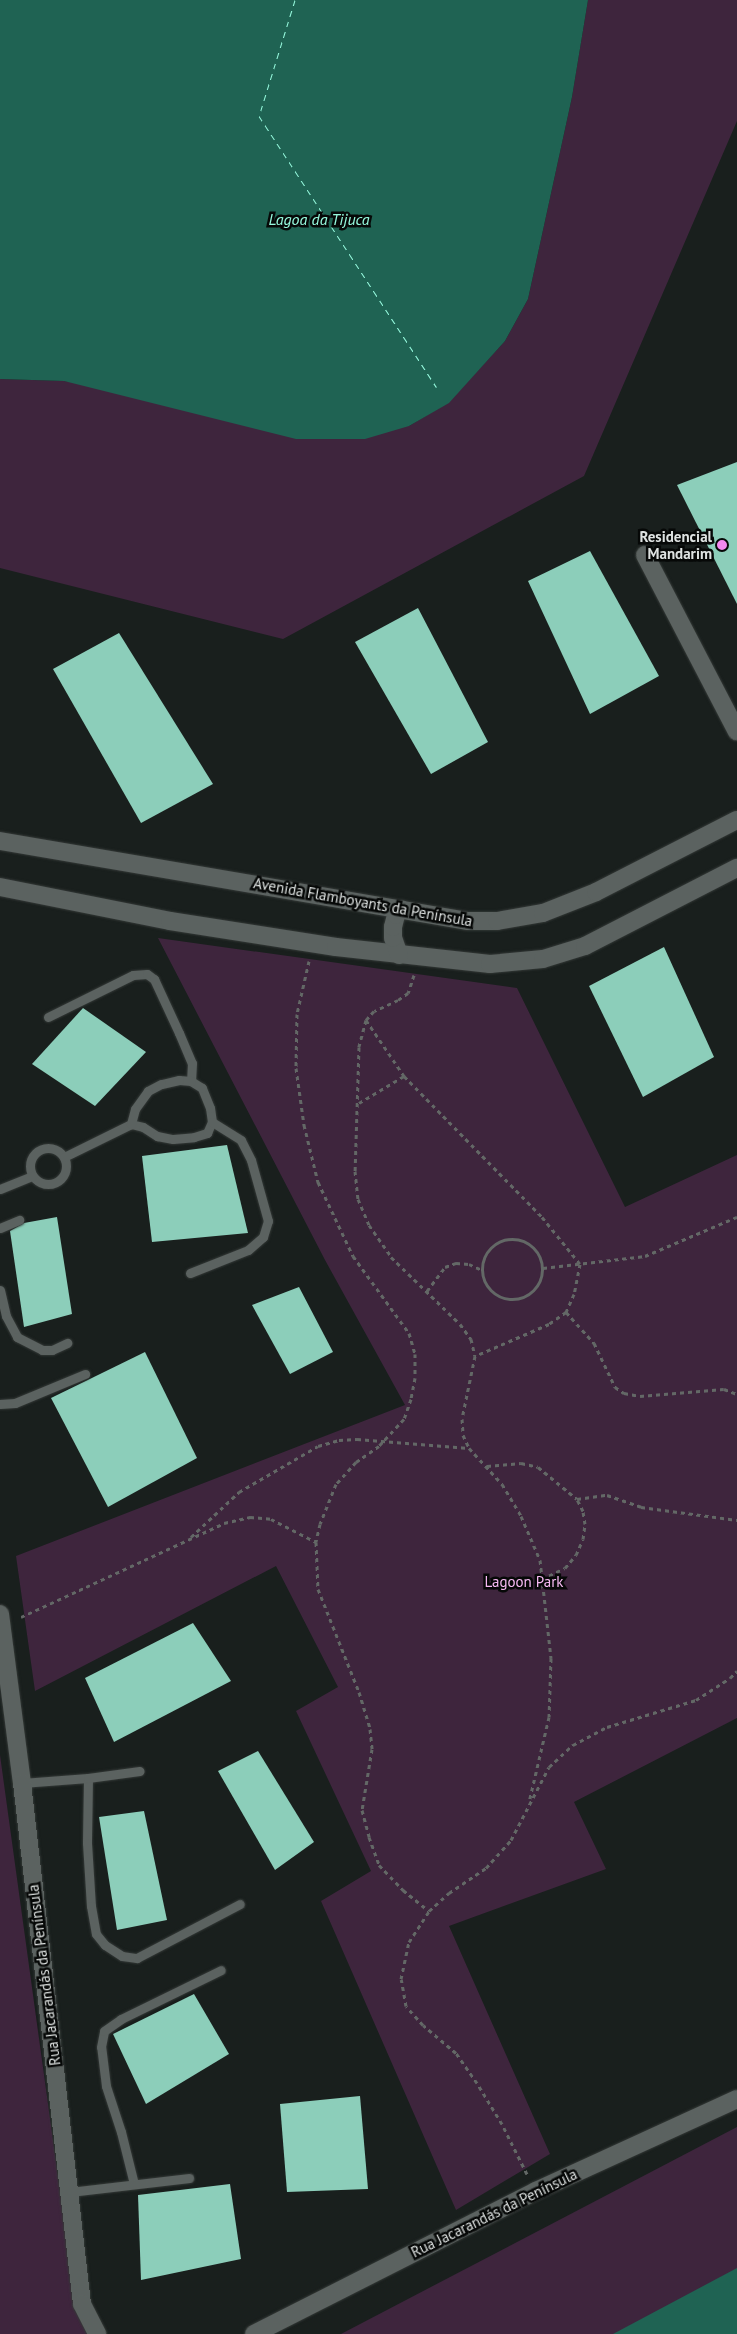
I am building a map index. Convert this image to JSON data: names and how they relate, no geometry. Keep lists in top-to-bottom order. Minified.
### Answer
{"streets":{"street":["Avenida Flamboyants da Península","Rua Jacarandás da Península"]},"water":["Lagoa da Tijuca"],"parks":["Lagoon Park"],"places":["Residencial Mandarim"]}
